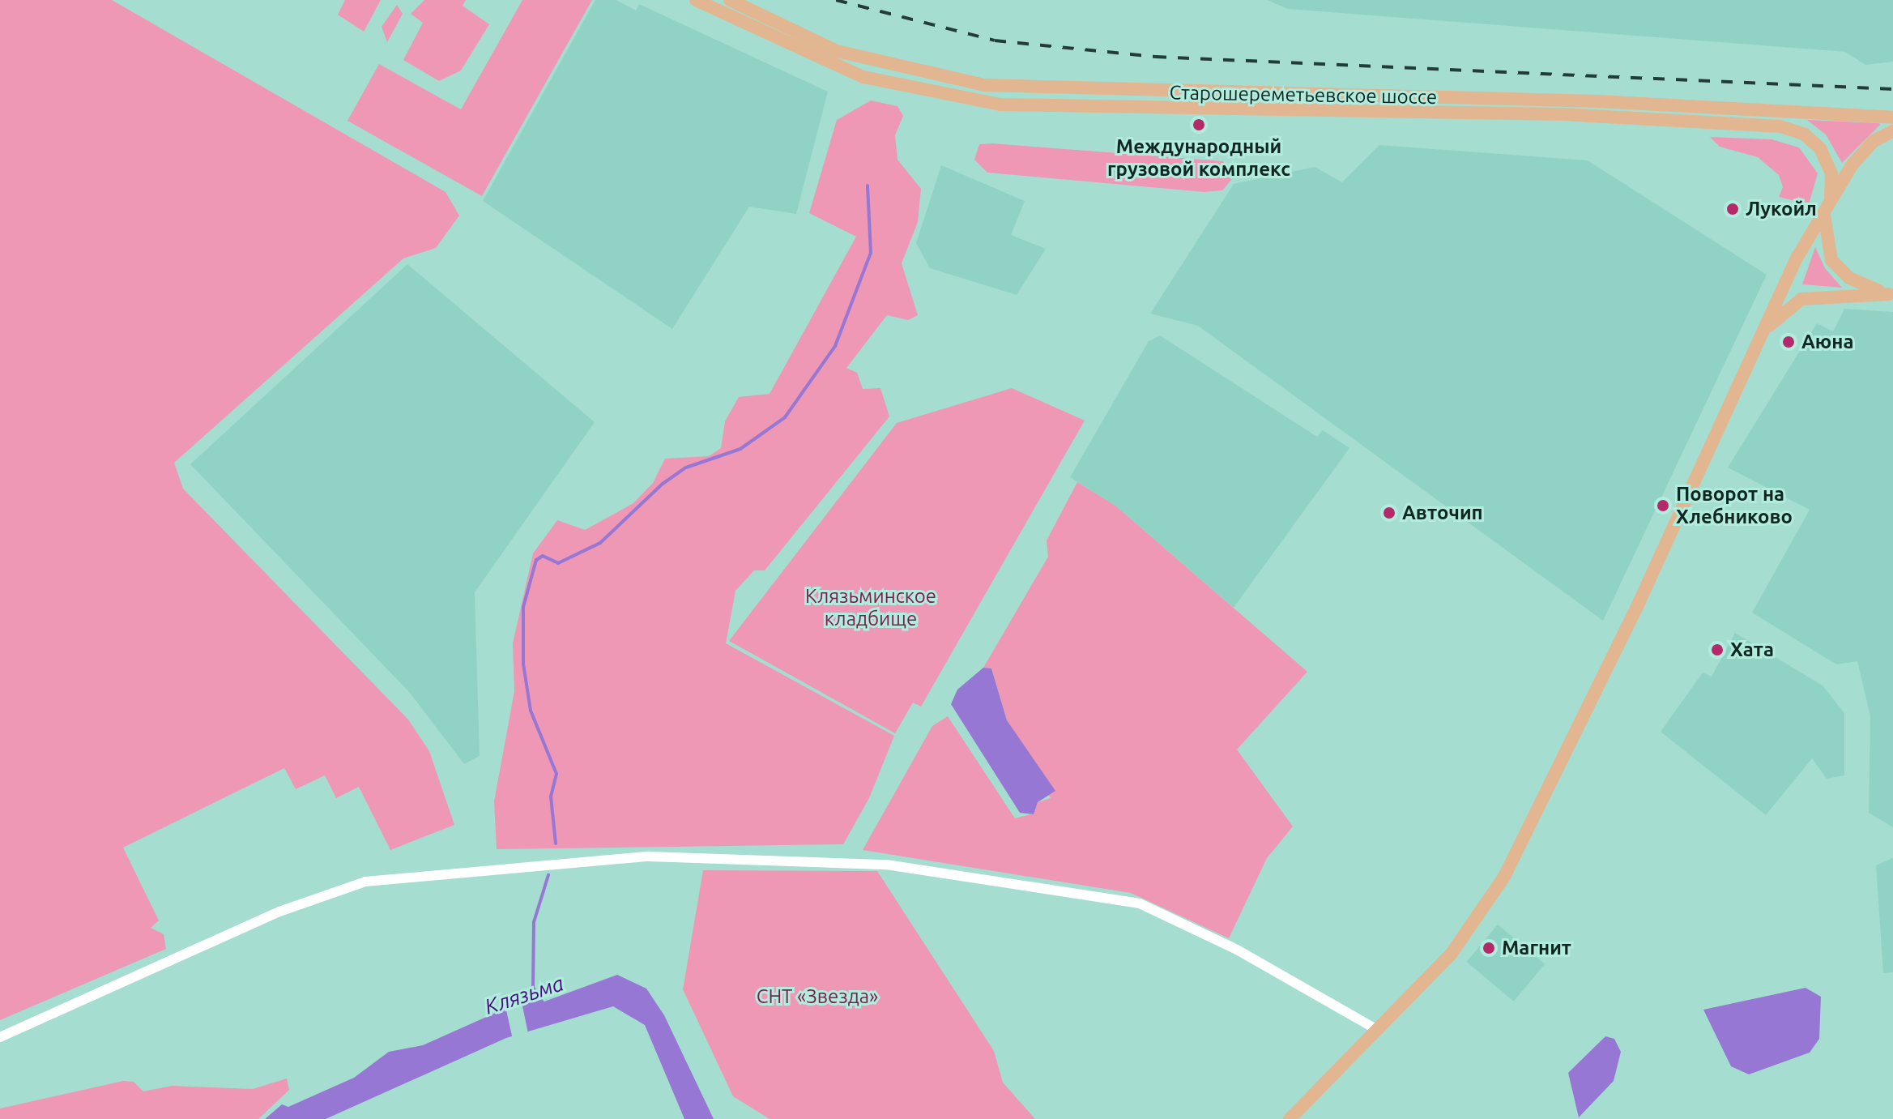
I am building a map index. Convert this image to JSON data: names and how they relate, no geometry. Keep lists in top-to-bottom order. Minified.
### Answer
{"streets":{"main road":["Старошереметьевское шоссе"]},"water":["Клязьма"],"parks":["Клязьминское кладбище","СНТ «Звезда»"],"places":["Международный грузовой комплекс","Лукойл","Аюна","Поворот на Хлебниково","Авточип","Хата","Магнит"]}
